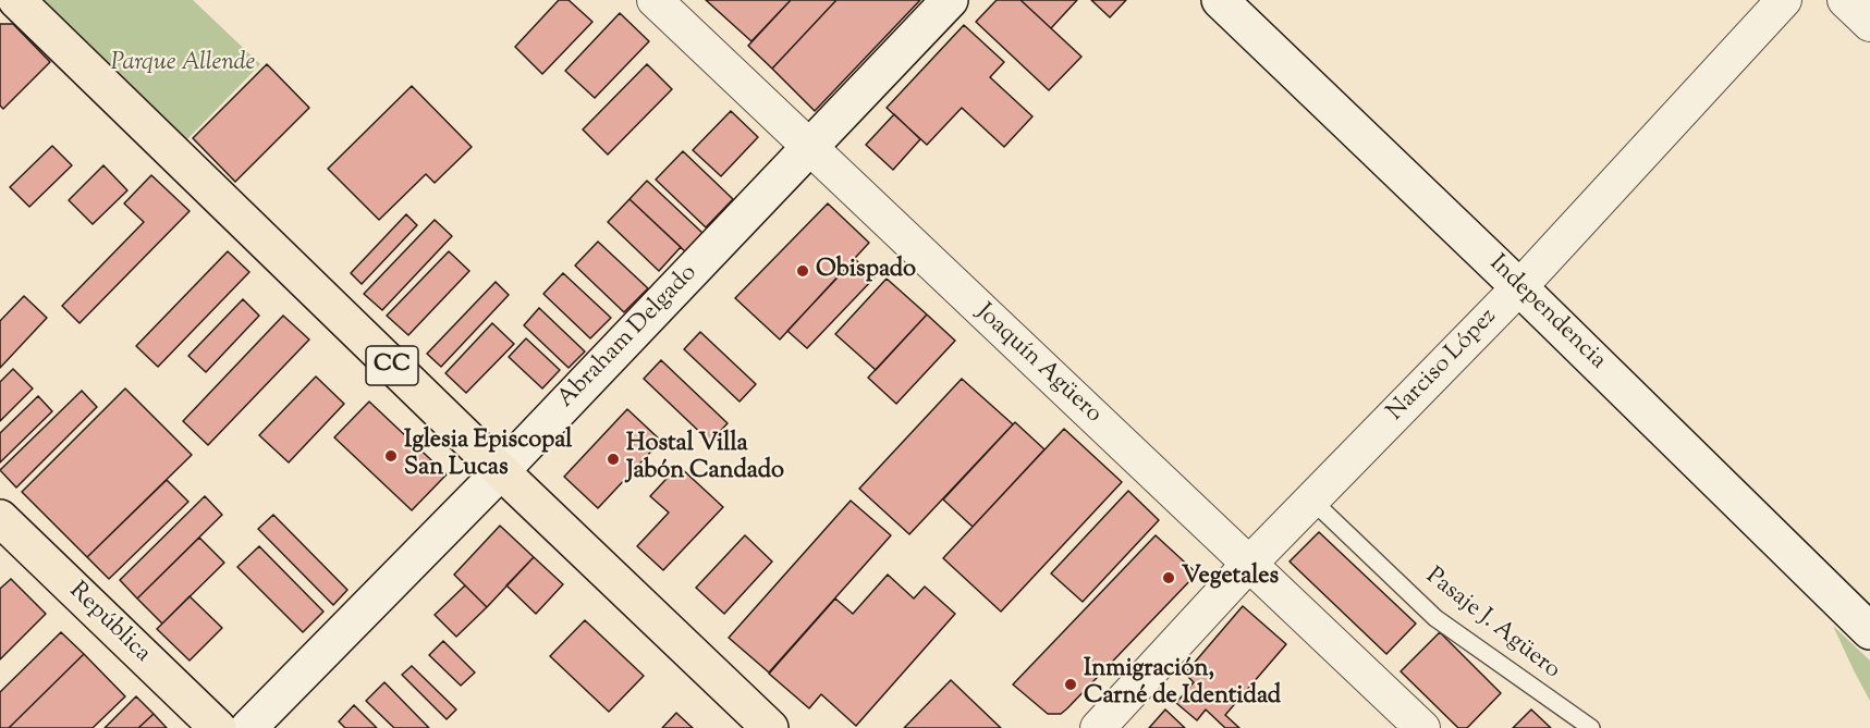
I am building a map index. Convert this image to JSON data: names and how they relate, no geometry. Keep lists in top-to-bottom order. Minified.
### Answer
{"streets":{"main road":["Independencia","Abraham Delgado","CC","República"],"street":["Joaquín Agüero","Narciso López"],"lane":["Pasaje J. Agüero"]},"crossings":[["Independencia","Narciso López"],["Abraham Delgado","Joaquín Agüero"],["Abraham Delgado","CC"],["Joaquín Agüero","Narciso López"],["Narciso López","Pasaje J. Agüero"]],"parks":["Parque Allende"],"places":["Obispado","Iglesia Episcopal San Lucas","Hostal Villa Jabón Candado","Vegetales","Inmigración, Carné de Identidad"]}
